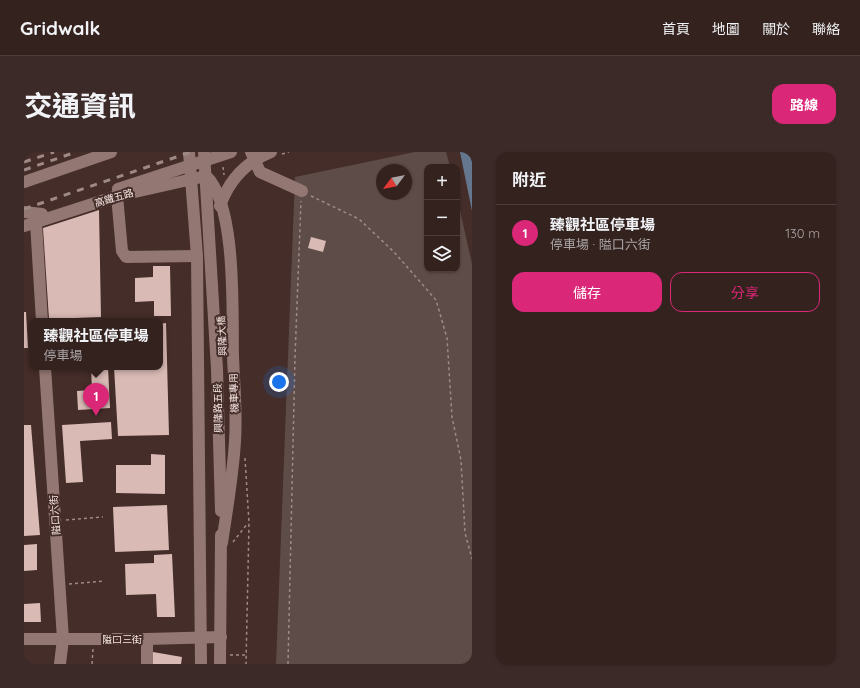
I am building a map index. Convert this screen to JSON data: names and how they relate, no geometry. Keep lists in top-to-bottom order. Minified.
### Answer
{"streets":{"street":["高鐵五路","興隆大橋","機車專用","興隆路五段","隘口六街","隘口三街"]},"crossings":[["高鐵五路","機車專用"],["高鐵五路","興隆路五段"],["興隆大橋","機車專用"],["興隆大橋","興隆路五段"],["機車專用","興隆路五段"],["興隆路五段","隘口三街"],["隘口六街","隘口三街"]],"north":"bottom left","page":{"header":"Gridwalk","nav":["首頁","地圖","關於","聯絡"],"title":"交通資訊","buttons":["路線",["儲存","分享"]],"heading":"附近","map_buttons":["+","−"],"list":[{"mark":"1","name":"臻觀社區停車場","note":"停車場 · 隘口六街","value":"130 m"}],"popup":["臻觀社區停車場","停車場"],"pins":"1"}}
